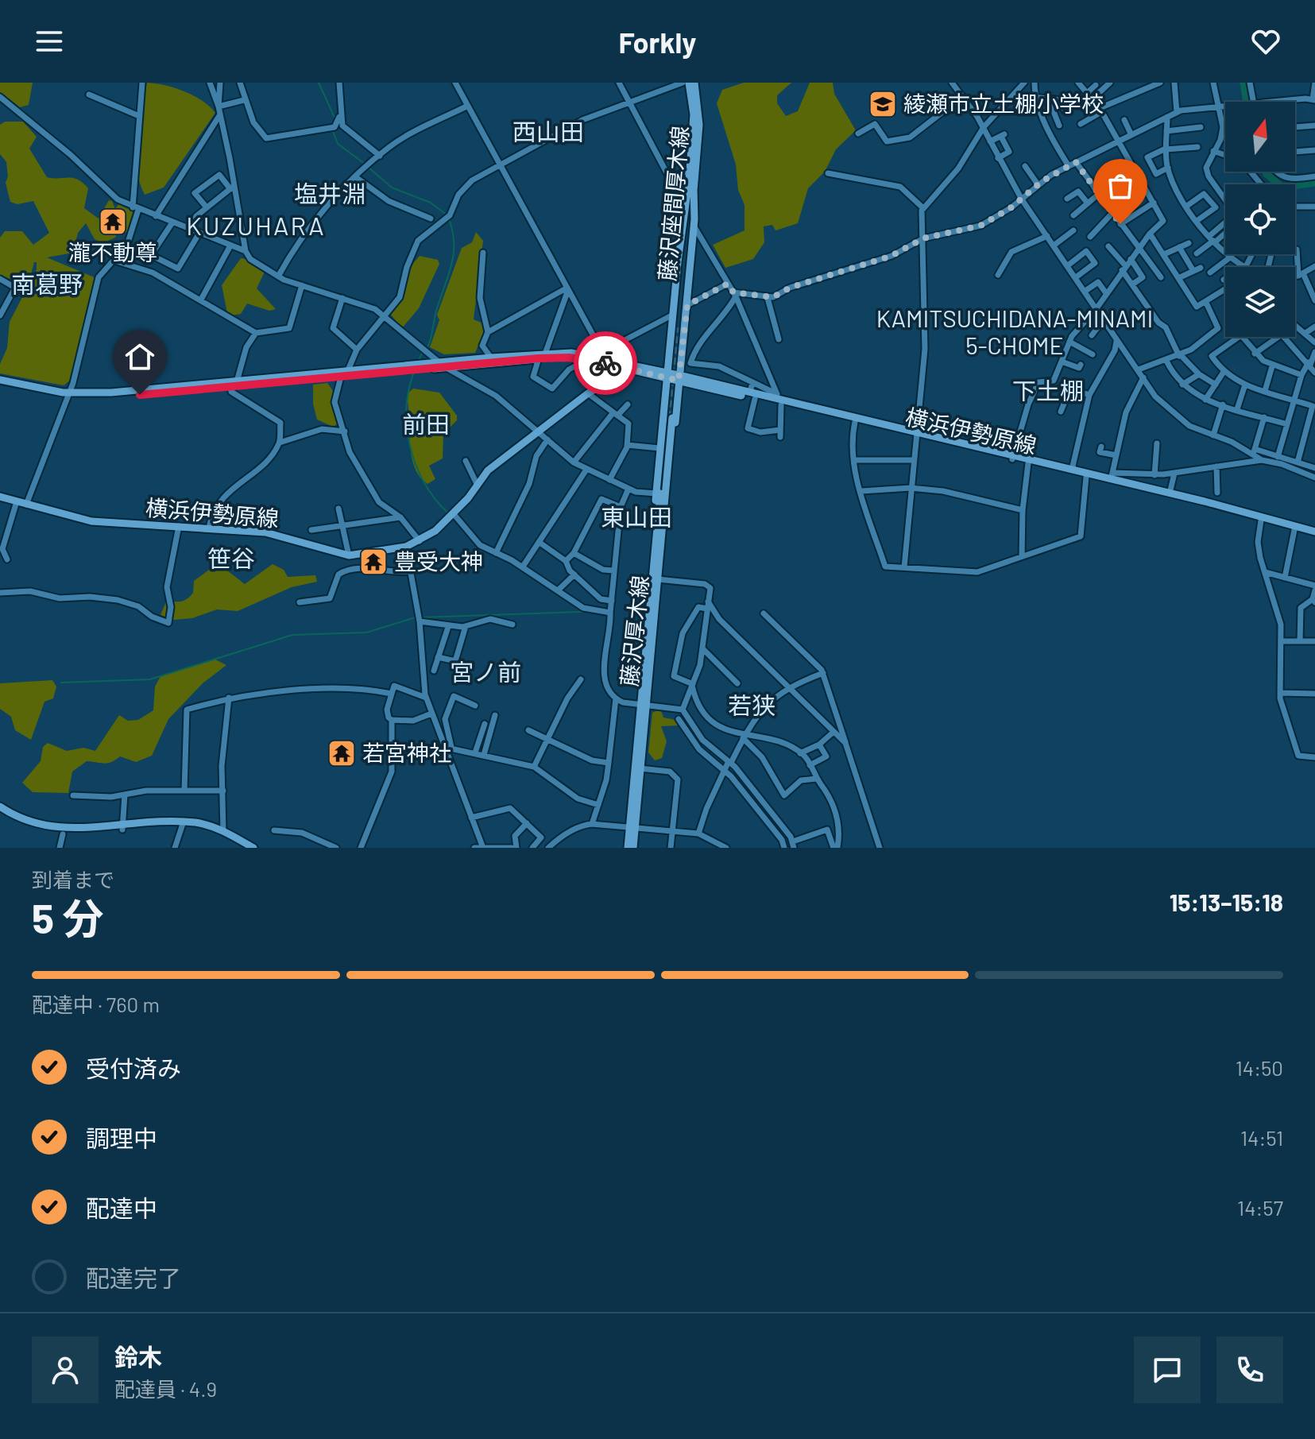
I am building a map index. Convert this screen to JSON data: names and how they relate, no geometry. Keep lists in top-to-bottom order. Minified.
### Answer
{"streets":{"main road":["藤沢座間厚木線","横浜伊勢原線","藤沢厚木線"]},"districts":["西山田","塩井淵","KUZUHARA","南葛野","KAMITSUCHIDANA-MINAMI 5-CHOME","下土棚","前田","東山田","笹谷","宮ノ前","若狭"],"places":{"school or university":["綾瀬市立土棚小学校"],"temple":["瀧不動尊","豊受大神","若宮神社"]},"north":"top","page":{"header":"Forkly","heading":["5 分","到着まで","15:13–15:18"],"panel":["鈴木","配達員 · 4.9"],"bar":"配達中 · 760 m","list":[["受付済み","14:50"],["調理中","14:51"],["配達中","14:57"],"配達完了"]}}
